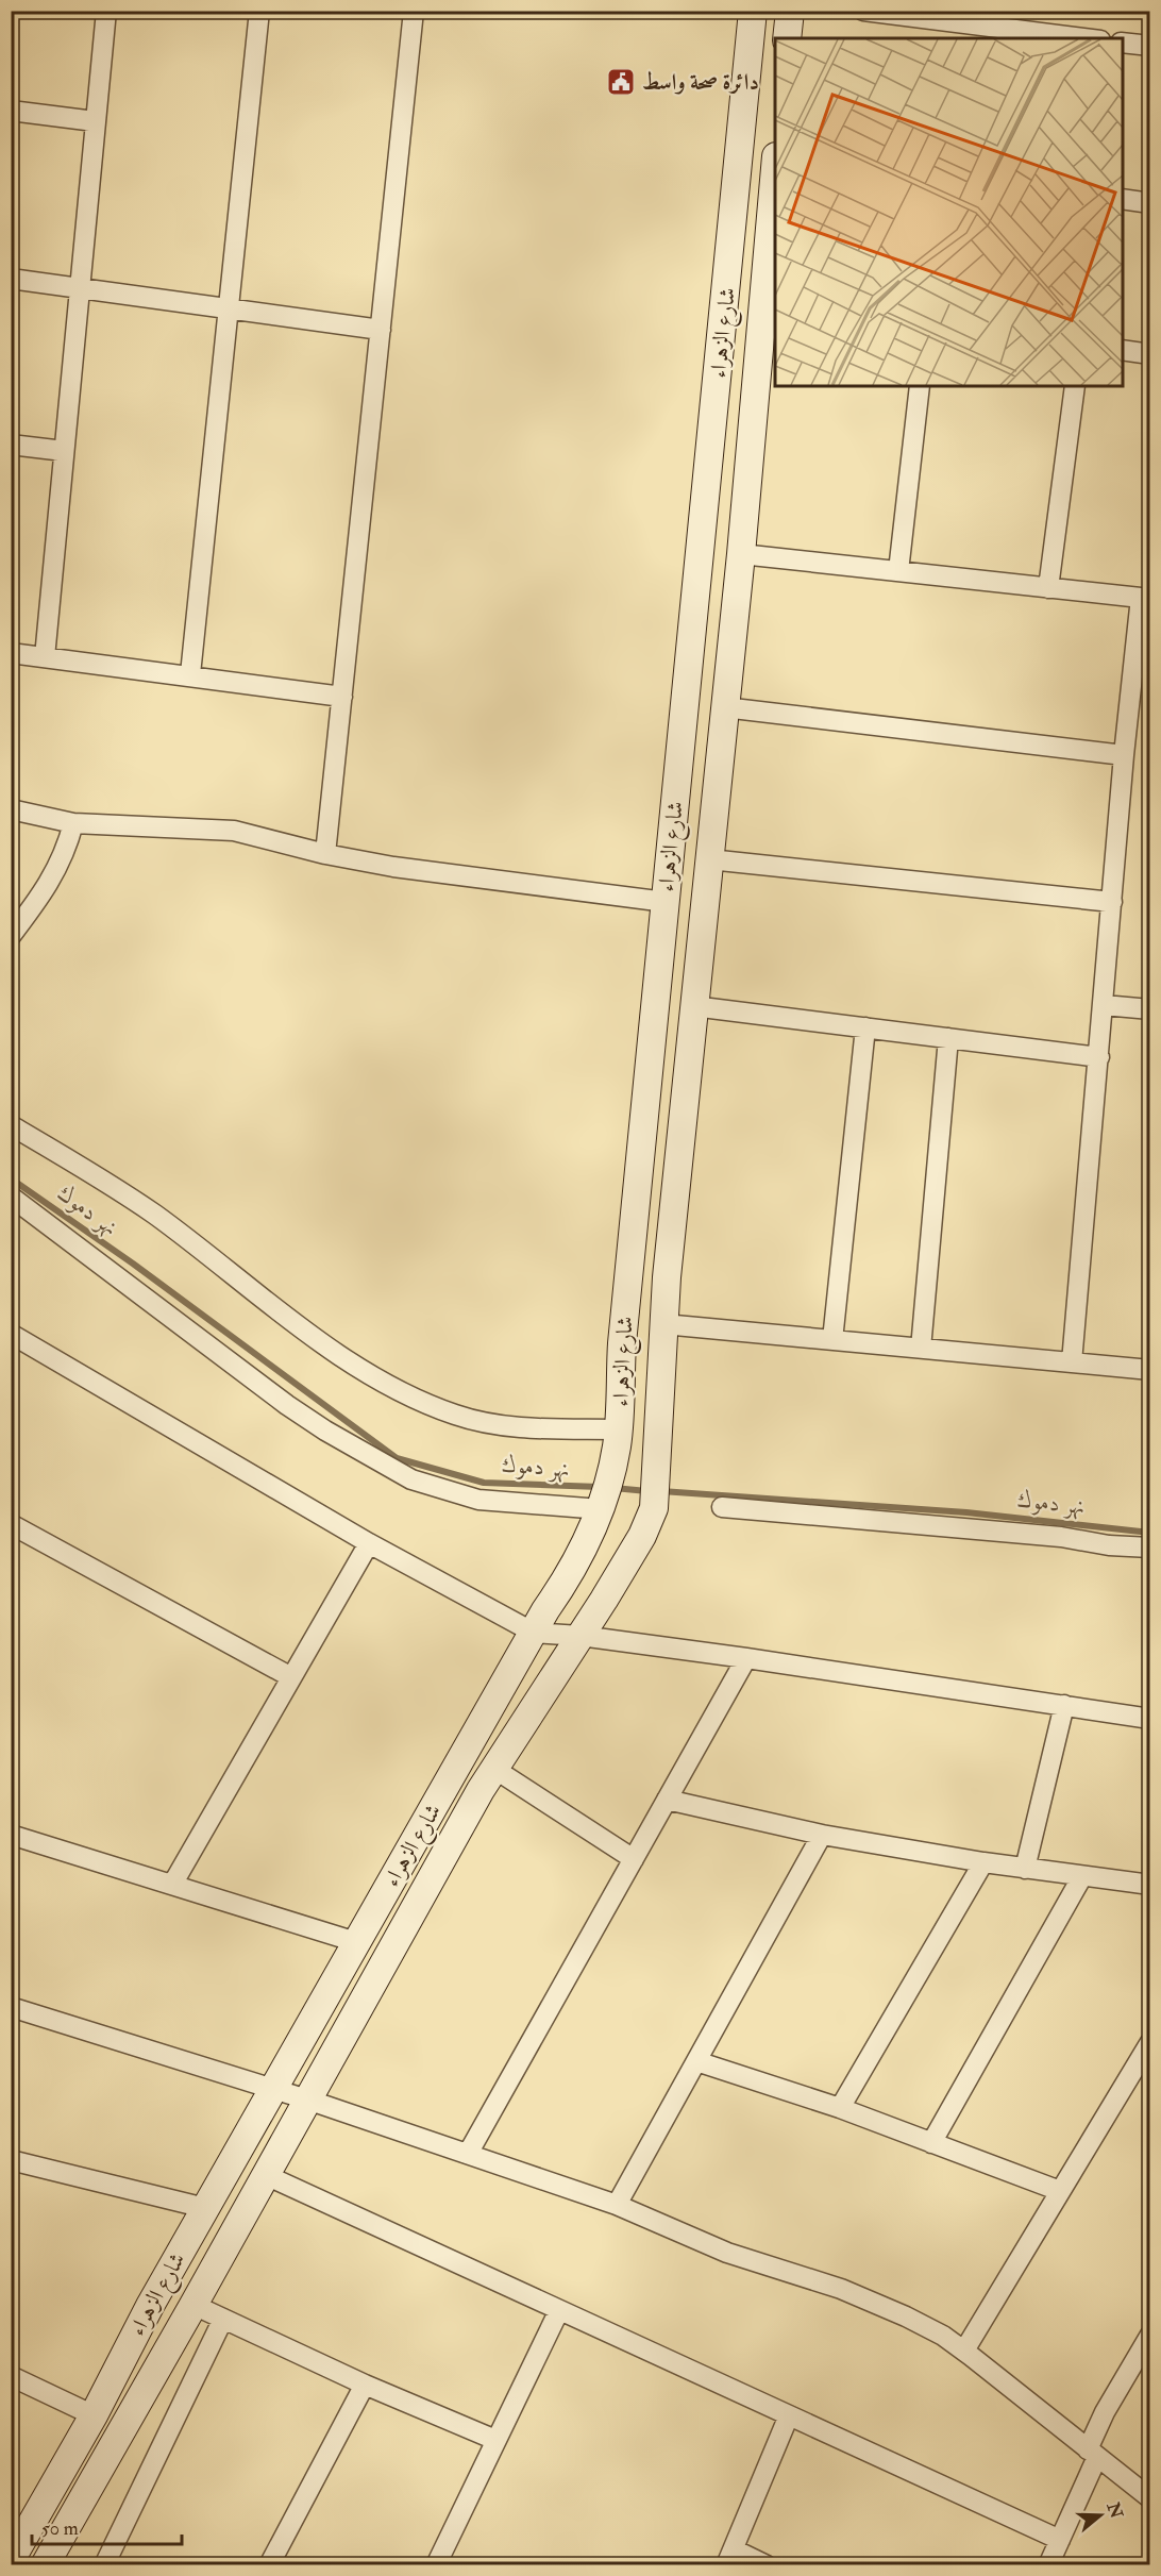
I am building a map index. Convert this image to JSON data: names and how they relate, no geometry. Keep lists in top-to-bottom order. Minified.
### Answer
{"streets":{"main road":["شارع الزهراء"]},"water":["نهر دموك"],"places":{"public building":["دائرة صحة واسط"]},"scale_bar":"50 m","north":"right"}
